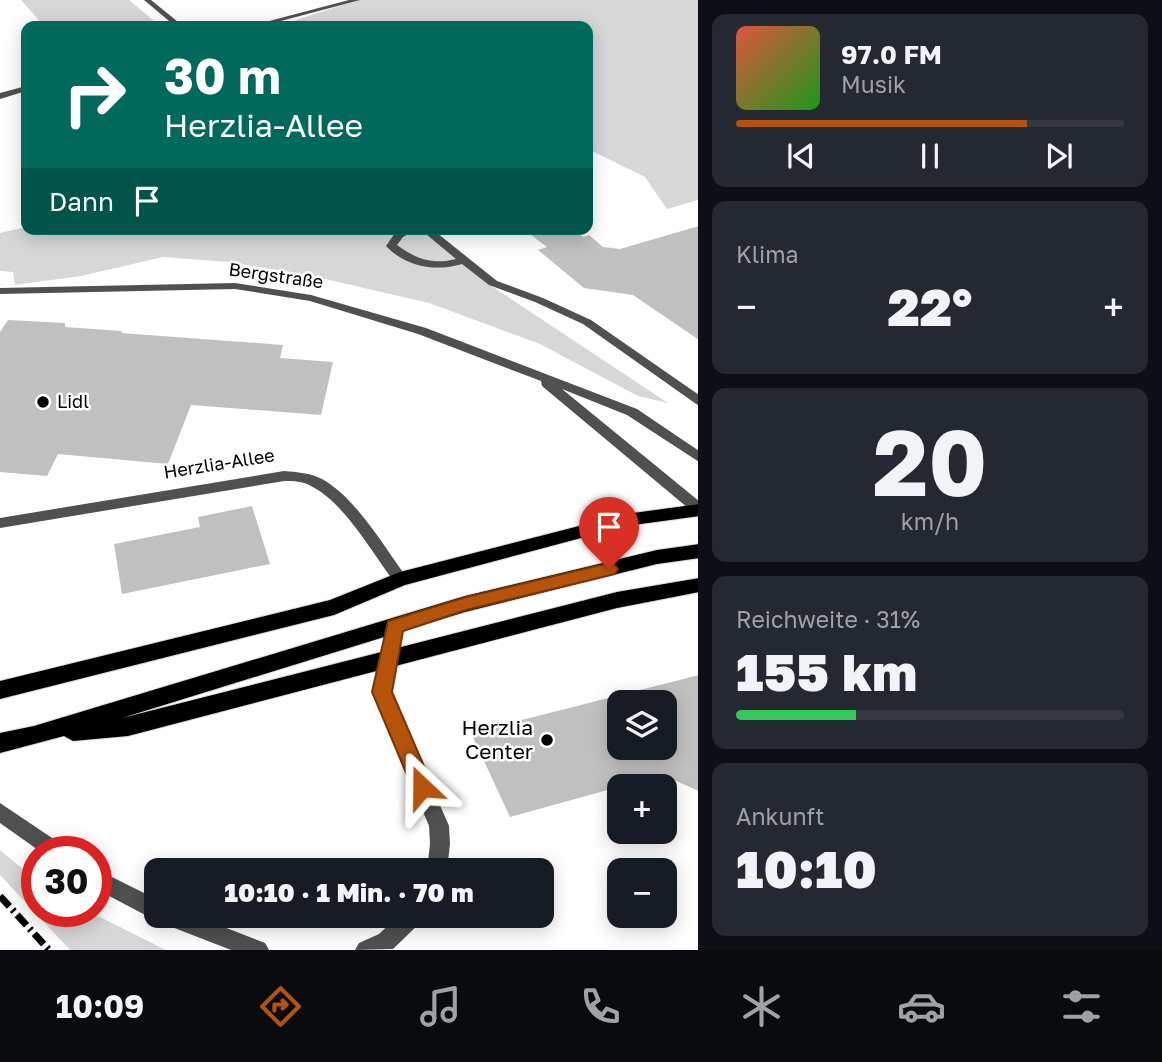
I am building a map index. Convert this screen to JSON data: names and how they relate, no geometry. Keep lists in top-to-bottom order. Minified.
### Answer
{"streets":{"street":["Bergstraße","Herzlia-Allee"]},"places":["Lidl","Herzlia Center"],"page":{"turn":["30 m","Herzlia-Allee"],"song":["97.0 FM","Musik"],"then":"Dann","tile":["Klima",["20","km/h"],["Reichweite · 31%","155 km"],["Ankunft","10:10"]],"heat":["−","22°","+"],"map_buttons":["+","−"],"limit":"30","trip":"10:10 · 1 Min. · 70 m","tabs":"10:09"}}
